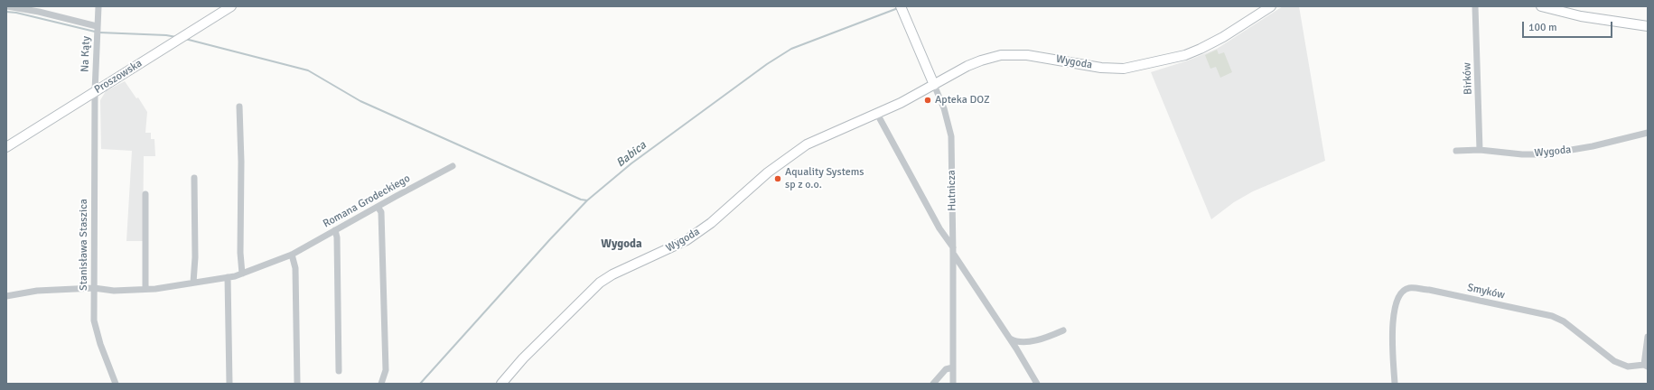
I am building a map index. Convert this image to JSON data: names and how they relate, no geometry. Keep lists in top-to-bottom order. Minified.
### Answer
{"streets":{"street":["Na Kąty","Wygoda","Proszowska","Birków","Hutnicza","Romana Grodeckiego","Stanisława Staszica","Smyków"]},"crossings":[["Na Kąty","Proszowska"],["Na Kąty","Stanisława Staszica"],["Wygoda","Birków"],["Wygoda","Hutnicza"],["Romana Grodeckiego","Stanisława Staszica"]],"districts":["Wygoda"],"water":["Babica"],"places":["Apteka DOZ","Aquality Systems sp z o.o."],"scale_bar":"100 m"}
